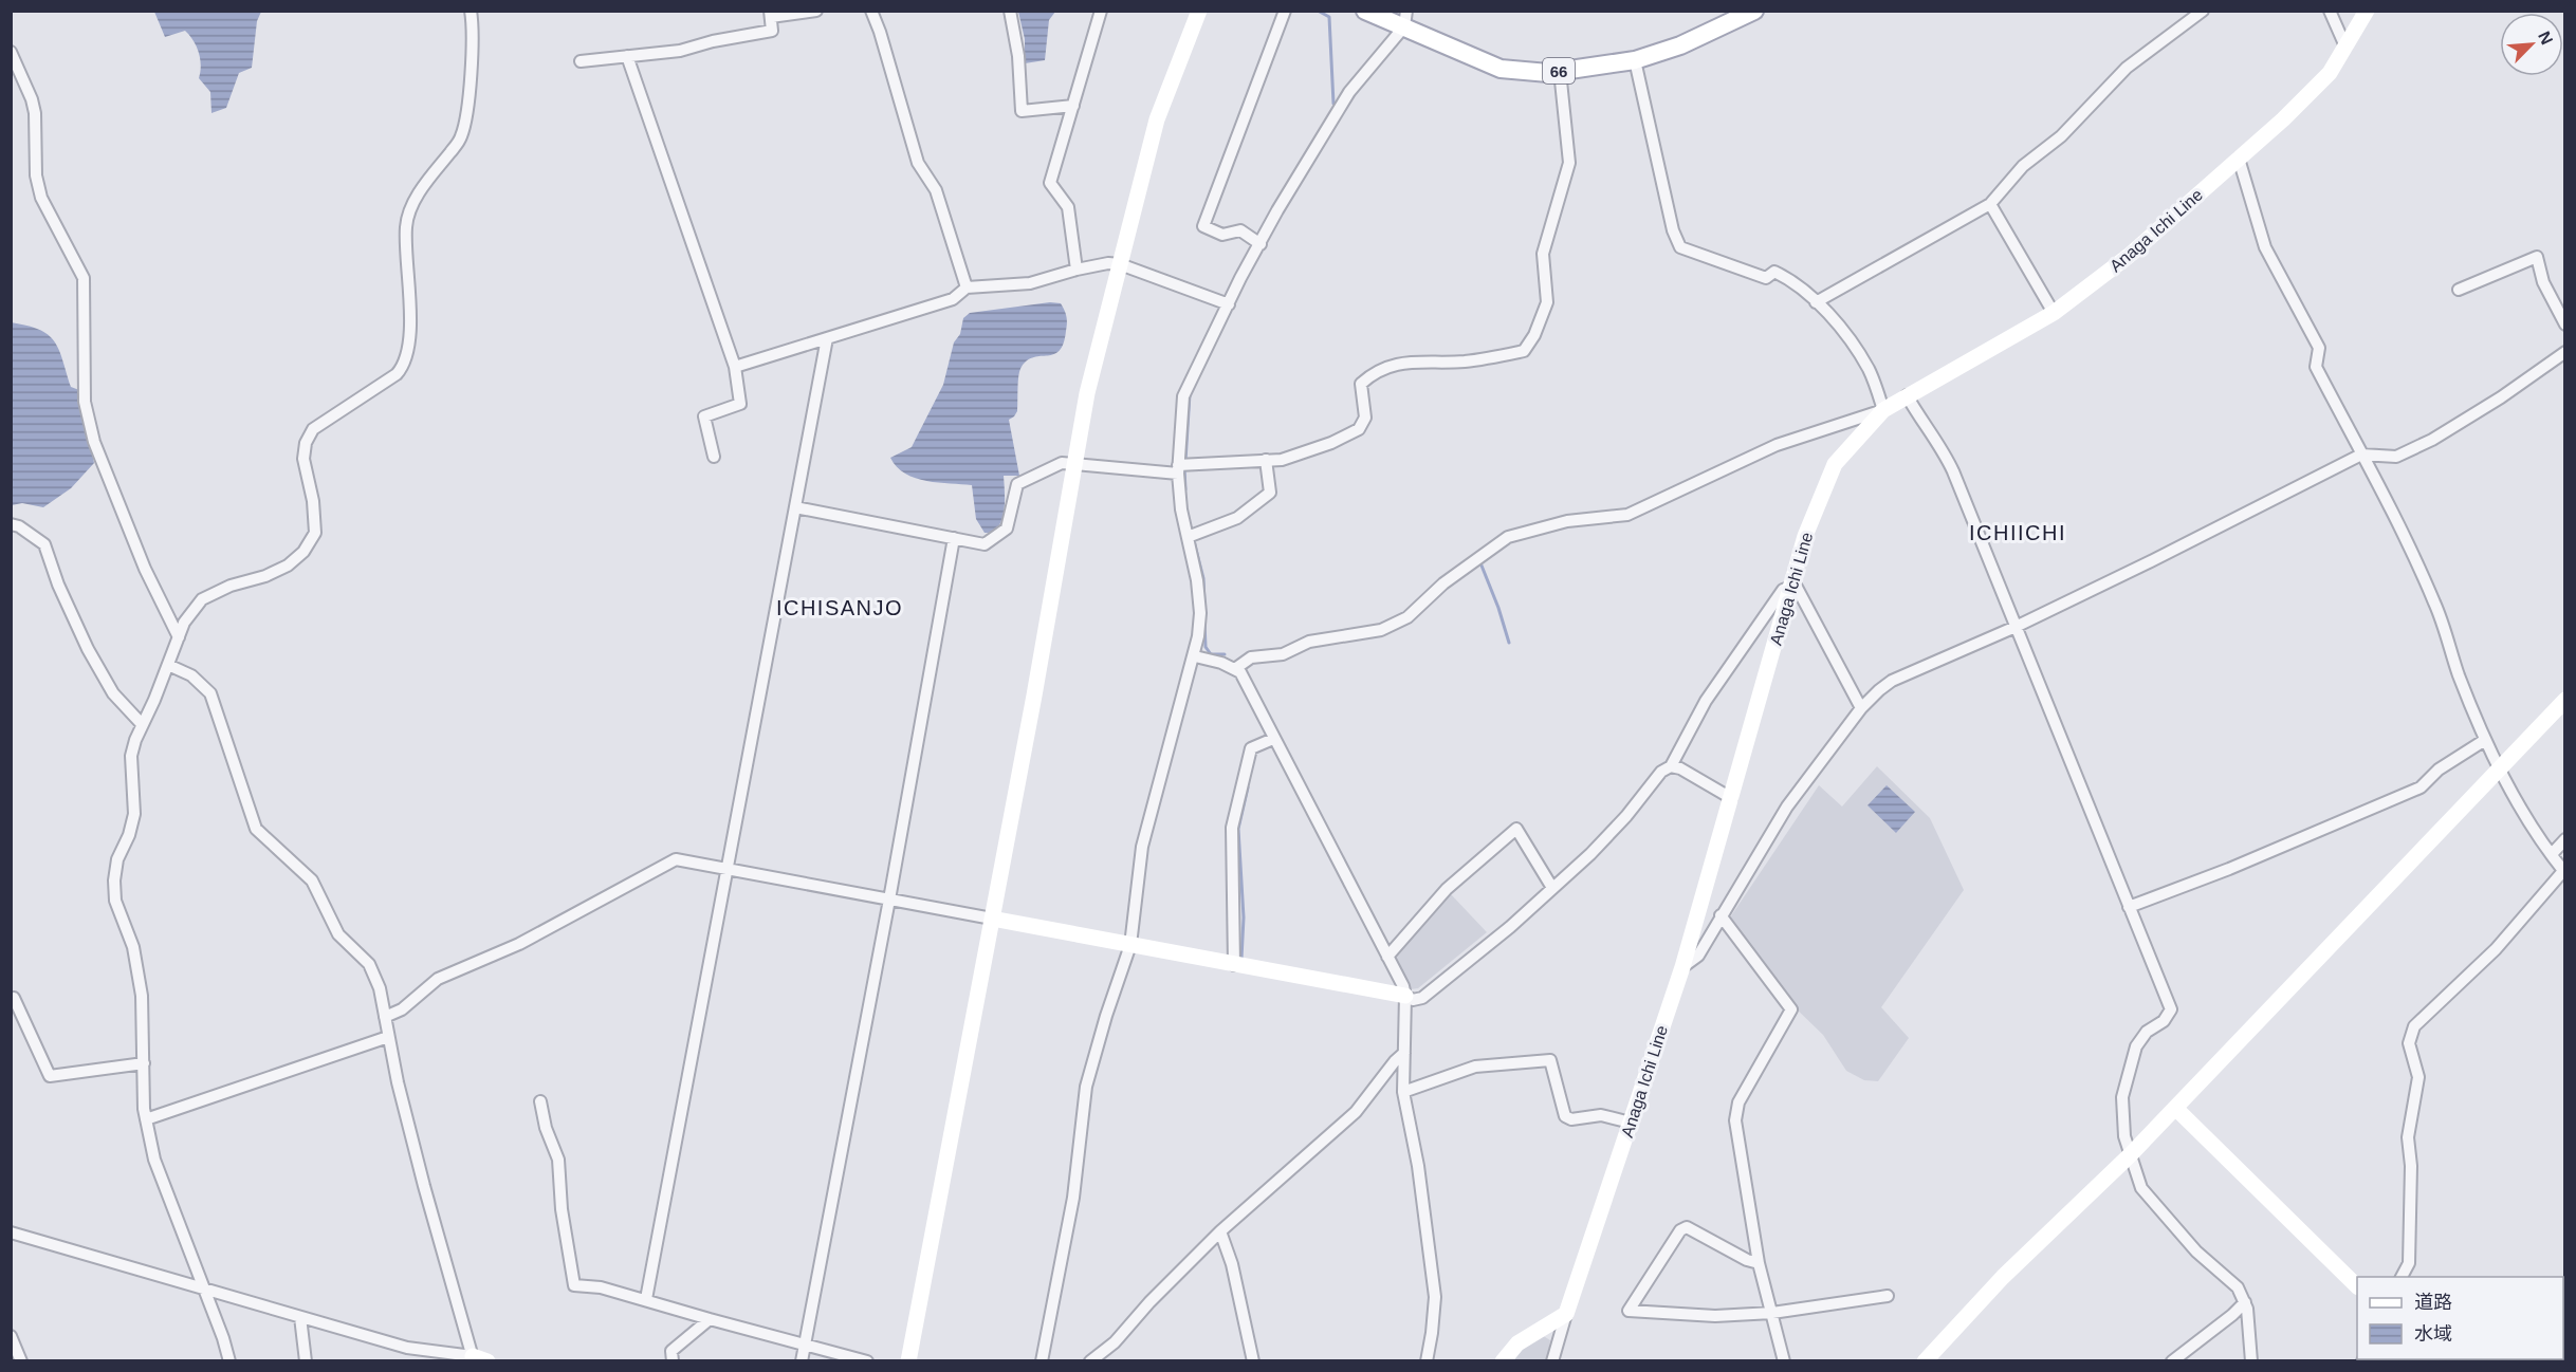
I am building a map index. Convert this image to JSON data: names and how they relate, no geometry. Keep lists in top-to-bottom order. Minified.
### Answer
{"streets":{"main road":["66"],"street":["Anaga Ichi Line"]},"districts":["ICHIICHI","ICHISANJO"],"legend":["道路","水域"],"north":"top right"}
